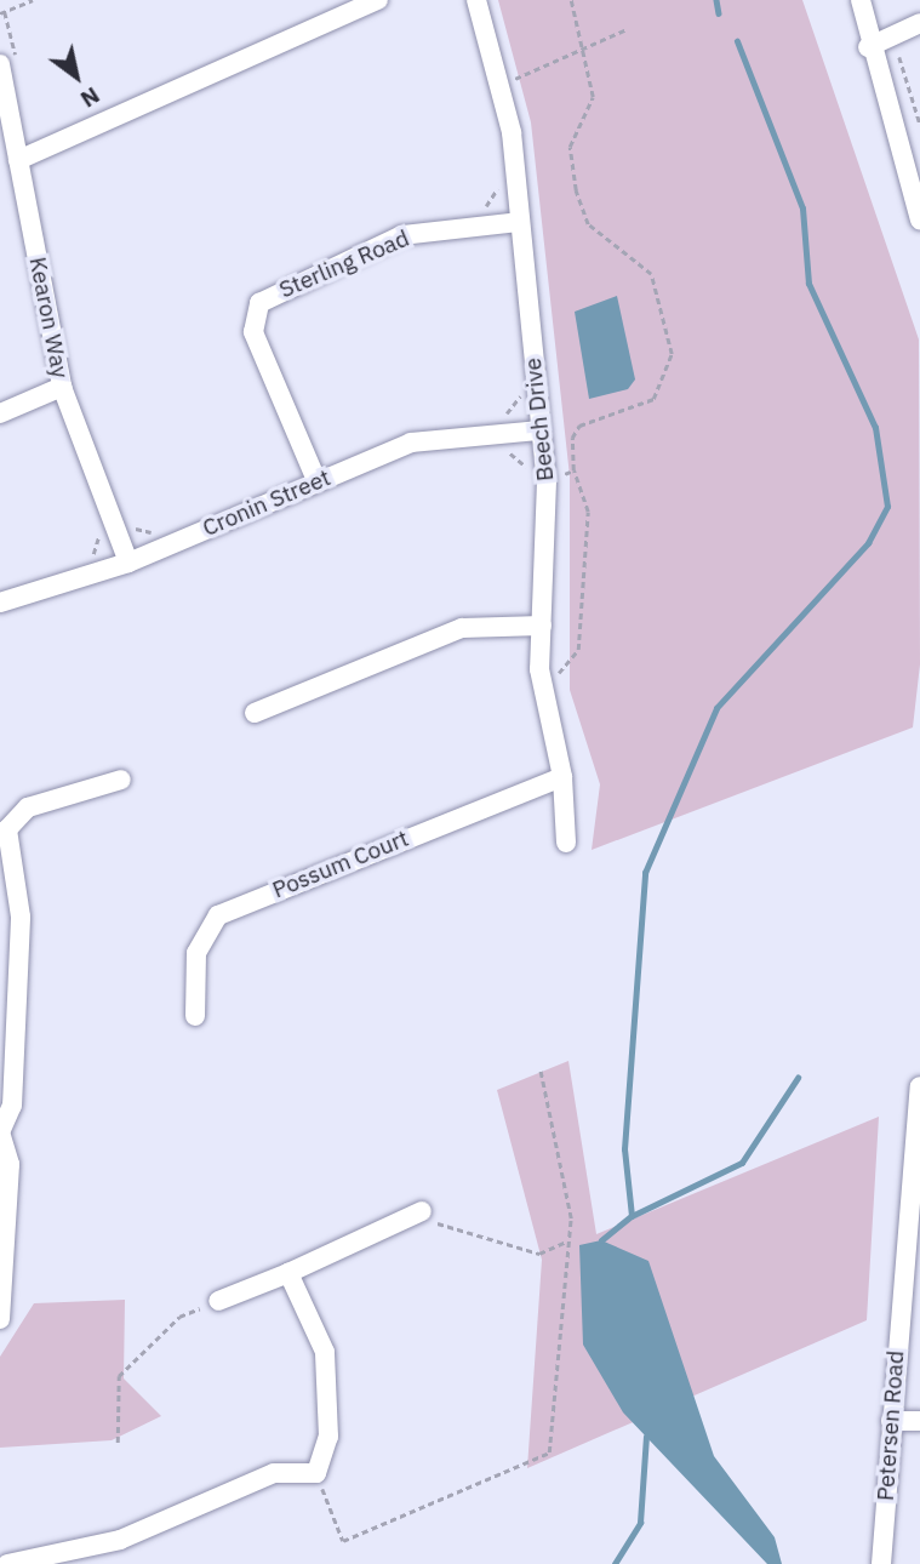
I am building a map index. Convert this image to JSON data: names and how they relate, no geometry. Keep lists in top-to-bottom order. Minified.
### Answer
{"streets":{"street":["Sterling Road","Kearon Way","Beech Drive","Cronin Street","Possum Court","Petersen Road"]},"crossings":[["Sterling Road","Beech Drive"],["Sterling Road","Cronin Street"],["Kearon Way","Cronin Street"],["Beech Drive","Cronin Street"],["Beech Drive","Possum Court"]],"north":"bottom right"}
